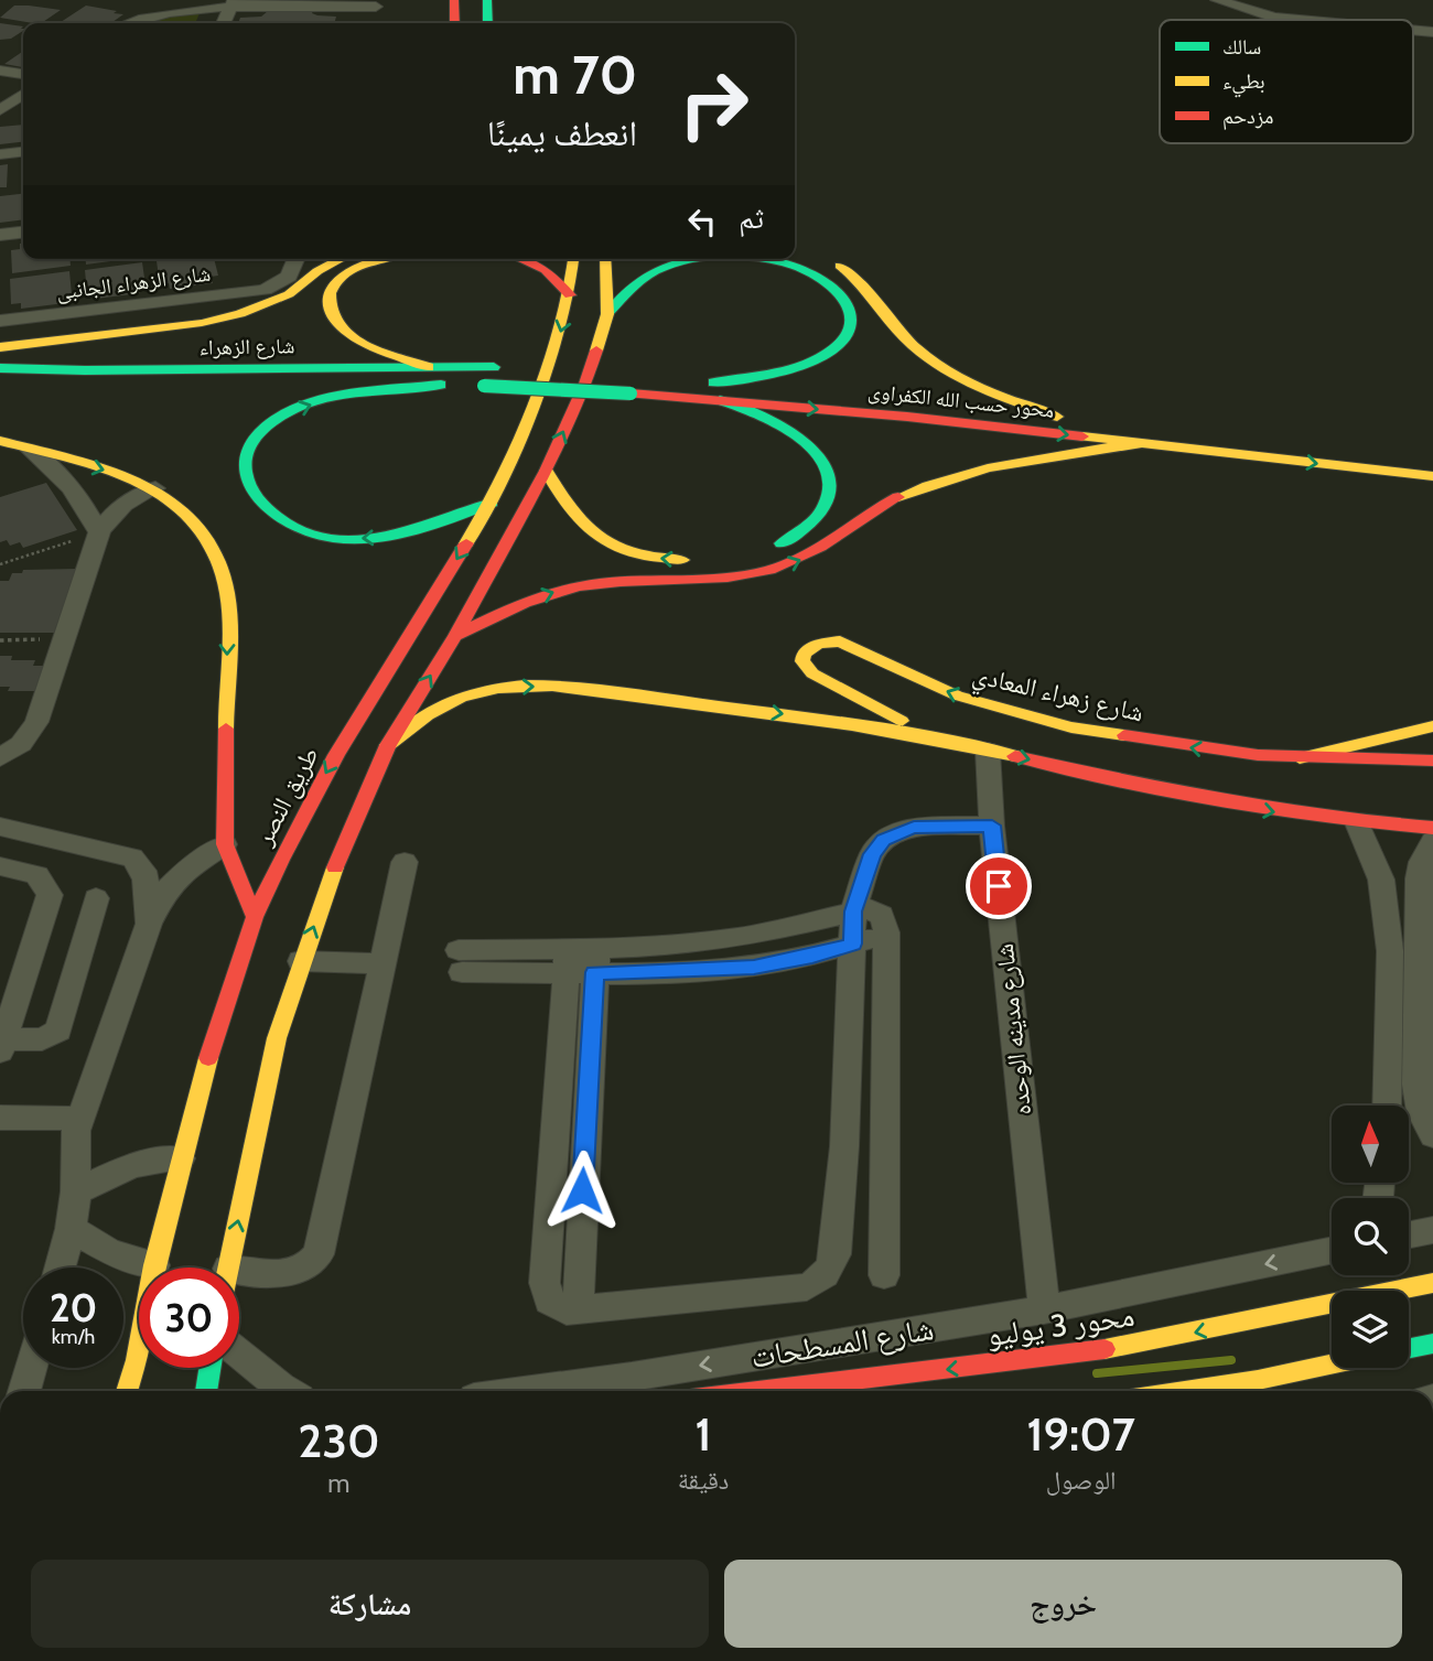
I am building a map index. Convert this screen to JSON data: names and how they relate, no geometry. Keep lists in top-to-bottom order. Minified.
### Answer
{"streets":{"main road":["شارع الزهراء","محور حسب الله الكفراوى","شارع زهراء المعادي","طريق النصر","محور 3 يوليو"],"street":["شارع الزهراء الجانبى","شارع مدينه الوحده","شارع المسطحات"]},"crossings":[["شارع الزهراء","محور حسب الله الكفراوى"],["شارع زهراء المعادي","شارع مدينه الوحده"],["شارع مدينه الوحده","شارع المسطحات"]],"one_way":["محور 3 يوليو","شارع المسطحات"],"legend":["سالك","بطيء","مزدحم"],"north":"top","page":{"turn":["70 m","انعطف يمينًا"],"then":"ثم","speed":"20 km/h","limit":"30","eta":["19:07","الوصول","1","دقيقة","230","m"],"buttons":["خروج","مشاركة"]}}
